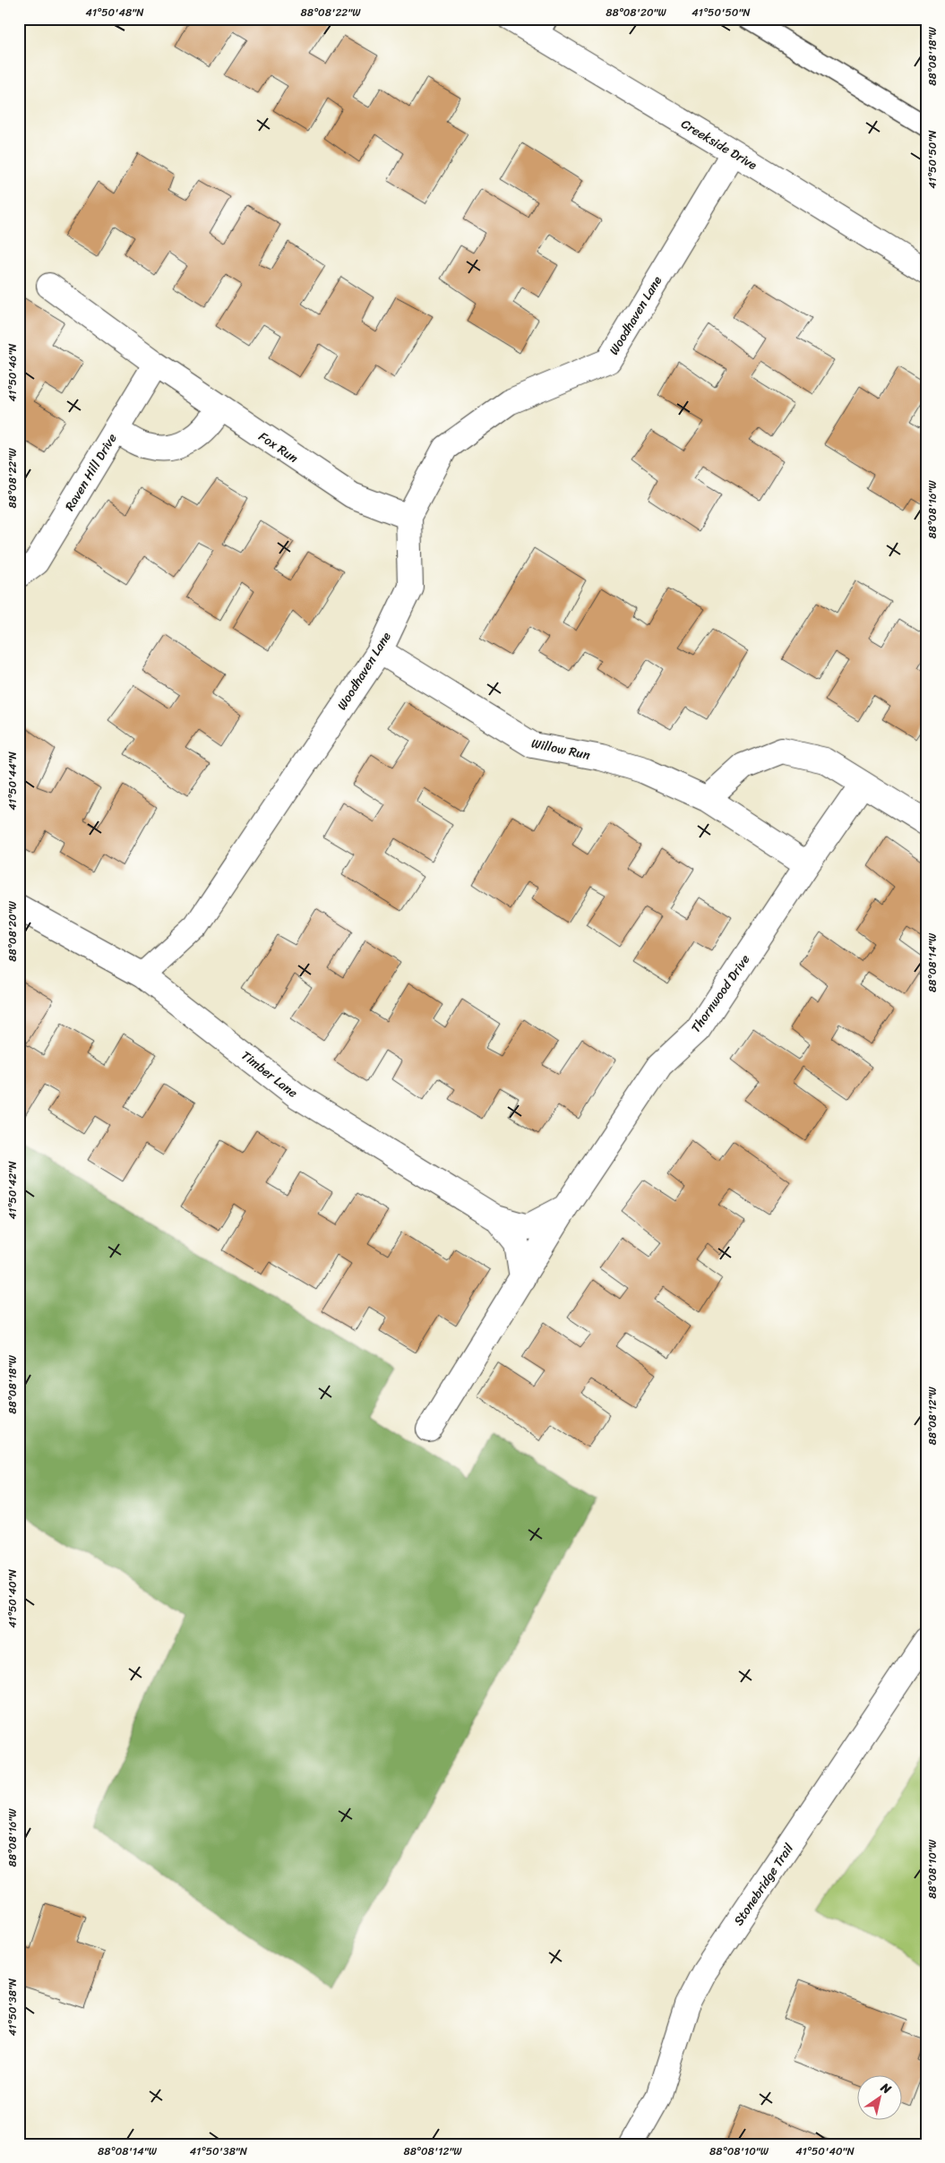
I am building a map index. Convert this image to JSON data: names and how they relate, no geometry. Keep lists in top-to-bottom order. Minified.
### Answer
{"streets":{"street":["Creekside Drive","Woodhaven Lane","Fox Run","Raven Hill Drive","Willow Run","Thornwood Drive","Timber Lane","Stonebridge Trail"]},"crossings":[["Creekside Drive","Woodhaven Lane"],["Woodhaven Lane","Fox Run"],["Woodhaven Lane","Willow Run"],["Woodhaven Lane","Timber Lane"],["Fox Run","Raven Hill Drive"],["Willow Run","Thornwood Drive"],["Thornwood Drive","Timber Lane"]],"north":"top right","coordinates":["41°50'48\"N","88°08'22\"W","88°08'20\"W","41°50'50\"N","88°08'18\"W","41°50'46\"N","88°08'16\"W","41°50'44\"N","88°08'14\"W","41°50'42\"N","88°08'12\"W","41°50'40\"N","88°08'10\"W","41°50'38\"N"]}
